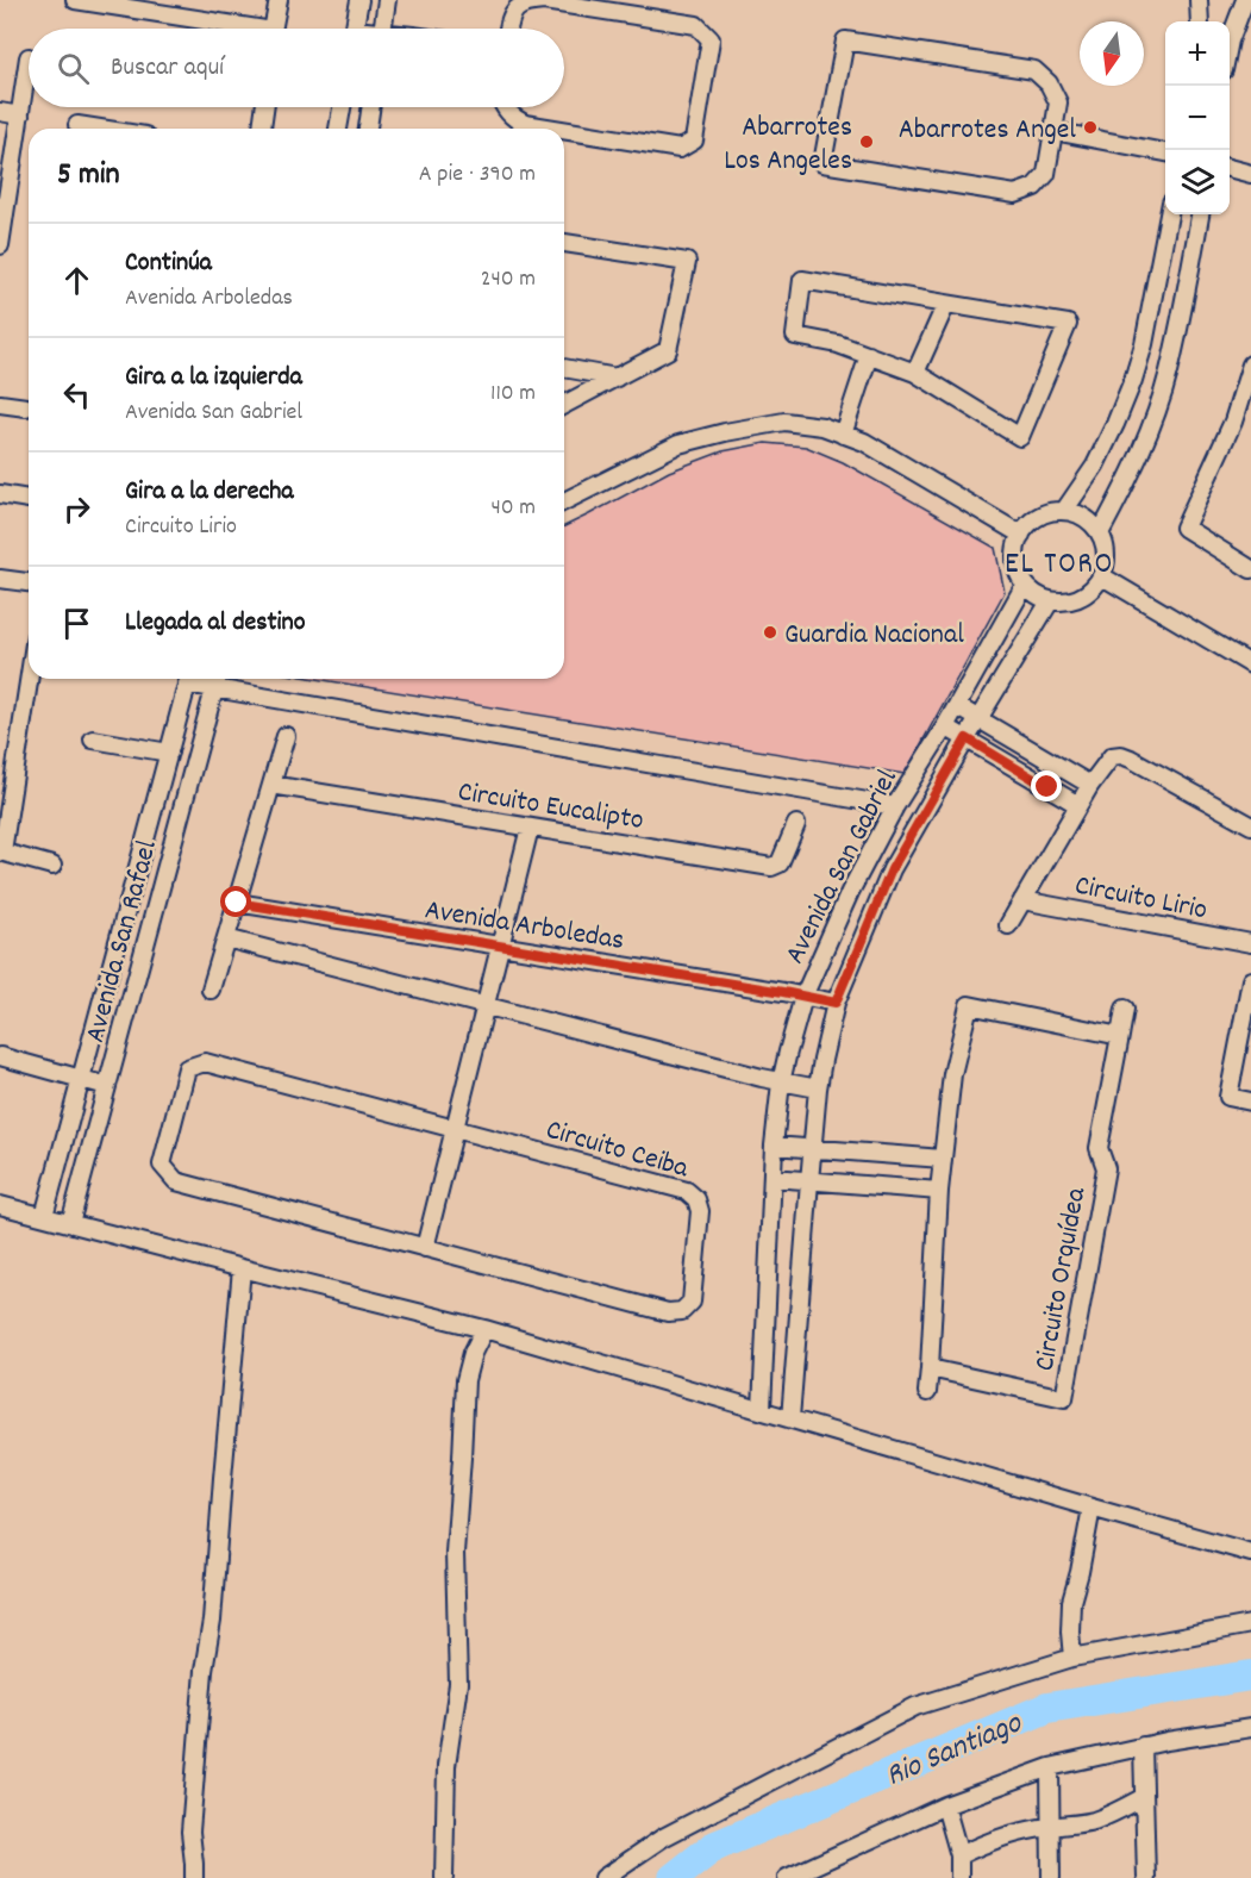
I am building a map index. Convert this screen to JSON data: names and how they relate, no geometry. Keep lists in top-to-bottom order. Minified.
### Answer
{"streets":{"street":["Circuito Eucalipto","Avenida San Gabriel","Circuito Lirio","Avenida Arboledas","Avenida San Rafael","Circuito Ceiba","Circuito Orquídea"]},"crossings":[["Avenida San Gabriel","Avenida Arboledas"]],"districts":["EL TORO"],"water":["Rio Santiago"],"places":["Abarrotes Angel","Abarrotes Los Angeles","Guardia Nacional"],"north":"bottom","page":{"map_buttons":["+","−"],"search":"Buscar aquí","heading":["5 min","A pie · 390 m"],"list":[["Continúa","Avenida Arboledas","240 m"],["Gira a la izquierda","Avenida San Gabriel","110 m"],["Gira a la derecha","Circuito Lirio","40 m"],"Llegada al destino"]}}
